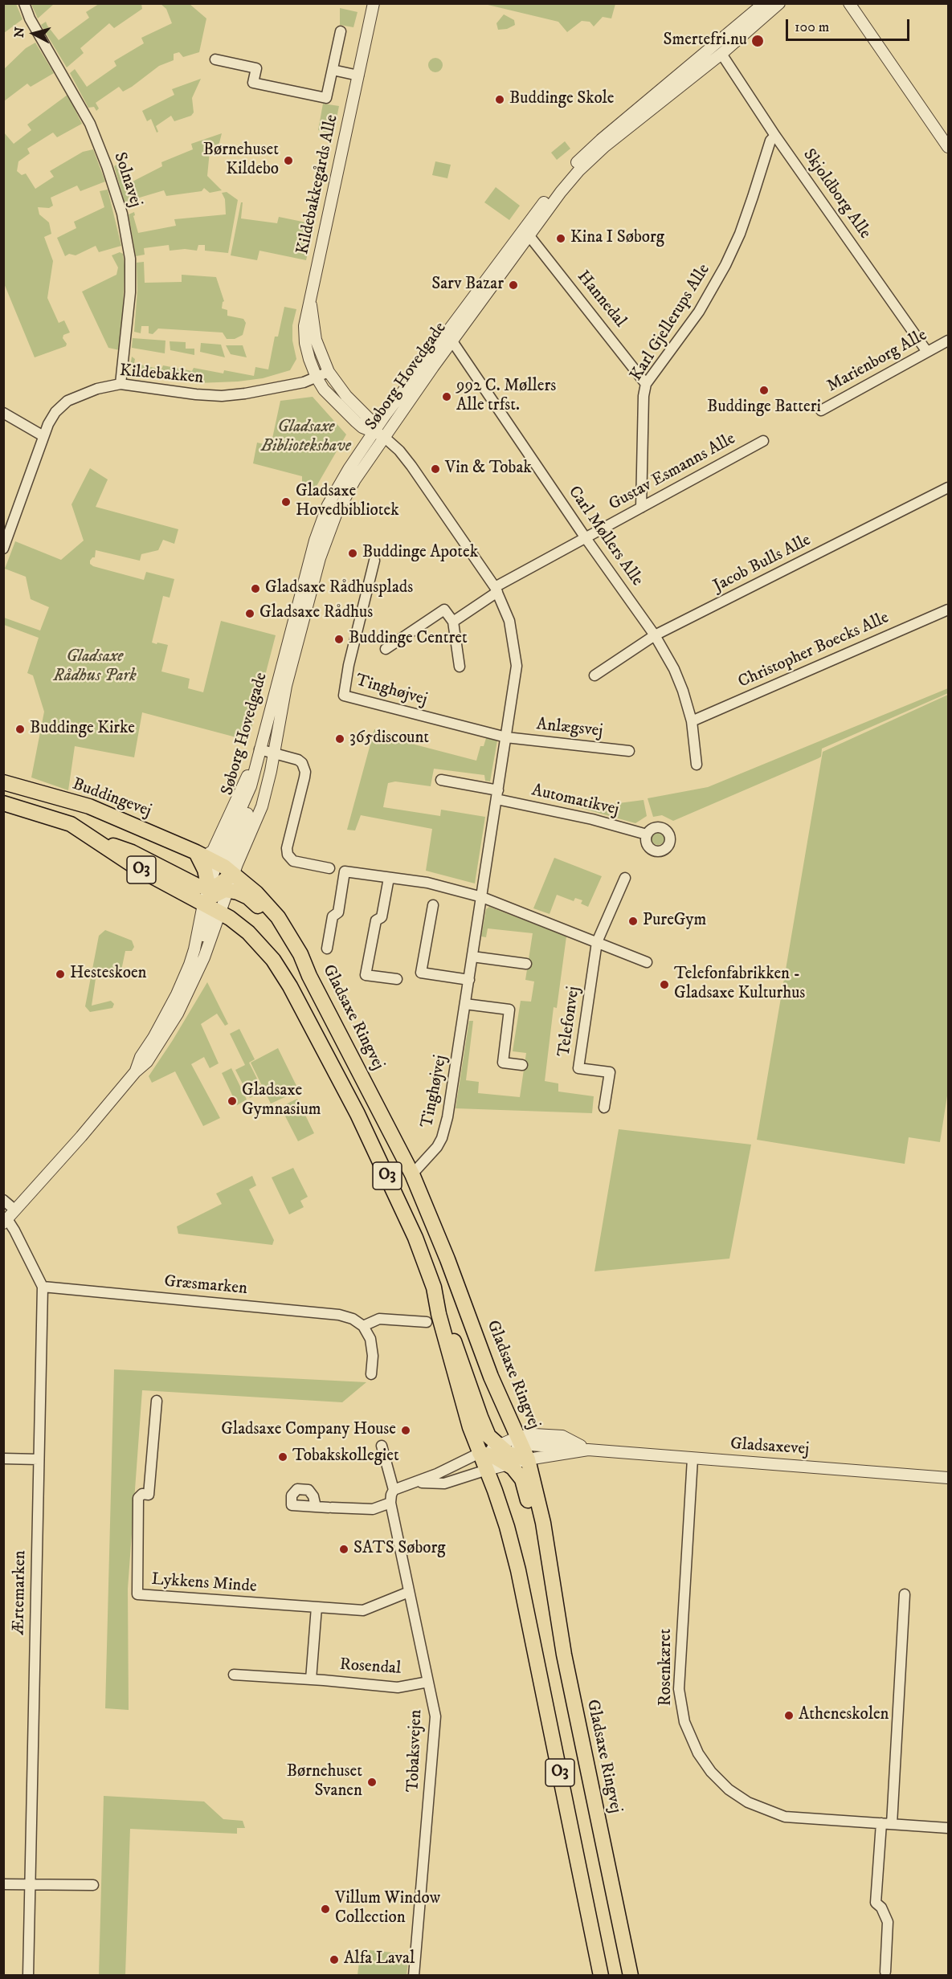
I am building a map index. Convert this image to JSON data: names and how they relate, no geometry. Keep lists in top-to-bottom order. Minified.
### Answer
{"streets":{"main road":["Buddingevej","O3","Gladsaxe Ringvej"],"street":["Solnavej","Kildebakkegårds Alle","Skjoldborg Alle","Hannedal","Karl Gjellerups Alle","Marienborg Alle","Kildebakken","Søborg Hovedgade","Gustav Esmanns Alle","Carl Møllers Alle","Jacob Bulls Alle","Christopher Boecks Alle","Tinghøjvej","Anlægsvej","Automatikvej","Telefonvej","Græsmarken","Gladsaxevej","Lykkens Minde","Ærtemarken","Rosendal","Rosenkæret","Tobaksvejen"]},"crossings":[["Solnavej","Kildebakken"],["Kildebakkegårds Alle","Kildebakken"],["Kildebakkegårds Alle","Søborg Hovedgade"],["Kildebakkegårds Alle","Tinghøjvej"],["Skjoldborg Alle","Karl Gjellerups Alle"],["Skjoldborg Alle","Marienborg Alle"],["Skjoldborg Alle","Søborg Hovedgade"],["Hannedal","Karl Gjellerups Alle"],["Hannedal","Søborg Hovedgade"],["Karl Gjellerups Alle","Gustav Esmanns Alle"],["Søborg Hovedgade","Carl Møllers Alle"],["Søborg Hovedgade","Tinghøjvej"],["Søborg Hovedgade","Buddingevej"],["Søborg Hovedgade","Gladsaxe Ringvej"],["Gustav Esmanns Alle","Carl Møllers Alle"],["Gustav Esmanns Alle","Tinghøjvej"],["Carl Møllers Alle","Jacob Bulls Alle"],["Carl Møllers Alle","Christopher Boecks Alle"],["Tinghøjvej","Anlægsvej"],["Tinghøjvej","Automatikvej"],["Tinghøjvej","Gladsaxe Ringvej"],["Buddingevej","Gladsaxe Ringvej"],["O3","Gladsaxevej"],["Gladsaxe Ringvej","Gladsaxevej"],["Græsmarken","Ærtemarken"],["Gladsaxevej","Rosenkæret"],["Lykkens Minde","Tobaksvejen"],["Rosendal","Tobaksvejen"]],"parks":["Gladsaxe Bibliotekshave","Gladsaxe Rådhus Park"],"places":["Smertefri.nu","Buddinge Skole","Børnehuset Kildebo","Kina I Søborg","Sarv Bazar","Buddinge Batteri","992 C. Møllers Alle trfst.","Vin & Tobak","Gladsaxe Hovedbibliotek","Buddinge Apotek","Gladsaxe Rådhusplads","Gladsaxe Rådhus","Buddinge Centret","Buddinge Kirke","365discount","PureGym","Hesteskoen","Telefonfabrikken - Gladsaxe Kulturhus","Gladsaxe Gymnasium","Gladsaxe Company House","Tobakskollegiet","SATS Søborg","Atheneskolen","Børnehuset Svanen","Villum Window Collection","Alfa Laval"],"scale_bar":"100 m","north":"left"}
